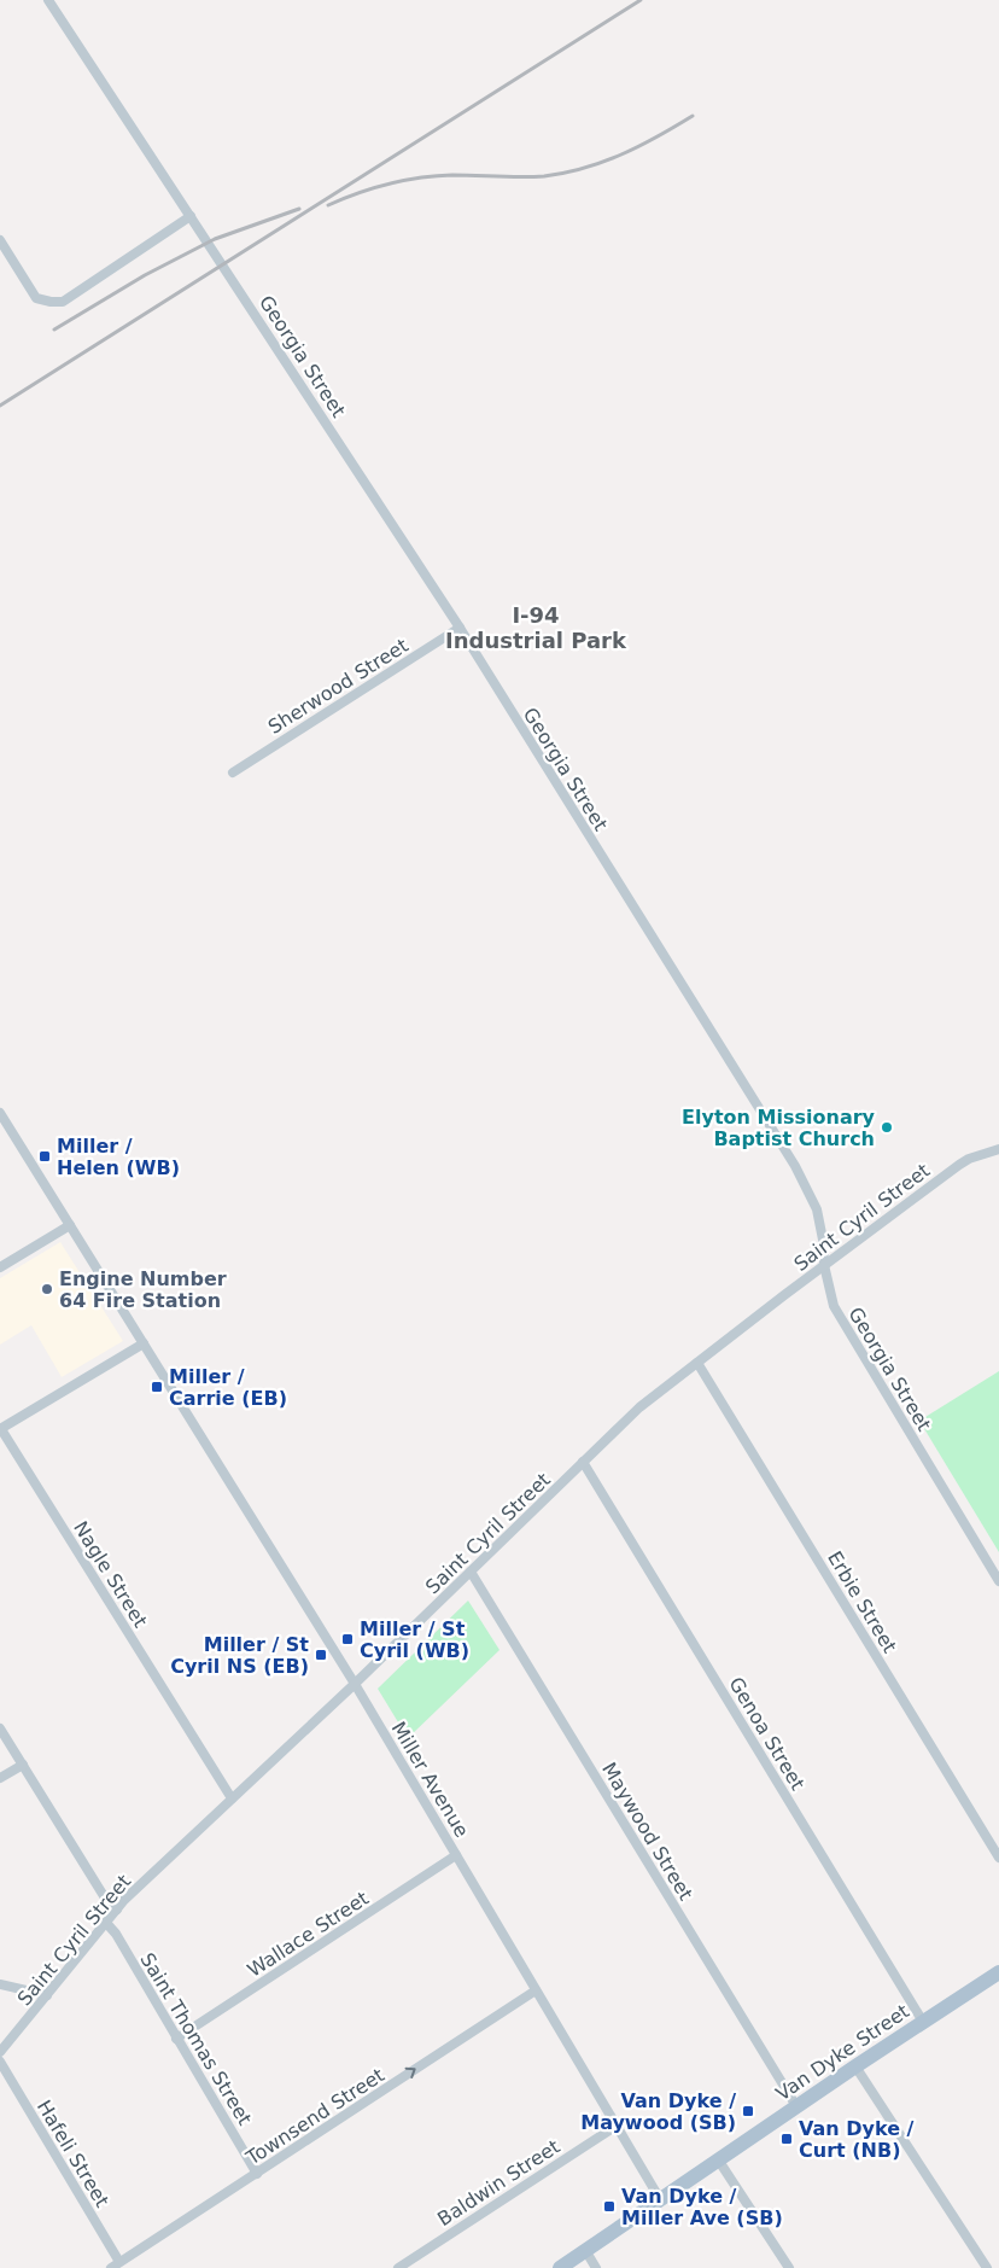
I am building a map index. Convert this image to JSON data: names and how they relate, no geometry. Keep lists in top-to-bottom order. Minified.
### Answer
{"streets":{"main road":["Van Dyke Street"],"street":["Georgia Street","Sherwood Street","Saint Cyril Street","Nagle Street","Erbie Street","Genoa Street","Miller Avenue","Maywood Street","Wallace Street","Saint Thomas Street","Townsend Street","Hafeli Street","Baldwin Street"]},"crossings":[["Georgia Street","Sherwood Street"],["Georgia Street","Saint Cyril Street"],["Saint Cyril Street","Nagle Street"],["Saint Cyril Street","Erbie Street"],["Saint Cyril Street","Genoa Street"],["Saint Cyril Street","Miller Avenue"],["Saint Cyril Street","Maywood Street"],["Saint Cyril Street","Saint Thomas Street"],["Genoa Street","Van Dyke Street"],["Miller Avenue","Wallace Street"],["Miller Avenue","Van Dyke Street"],["Miller Avenue","Townsend Street"],["Miller Avenue","Baldwin Street"],["Maywood Street","Van Dyke Street"],["Wallace Street","Saint Thomas Street"],["Saint Thomas Street","Townsend Street"],["Townsend Street","Hafeli Street"]],"one_way":["Townsend Street"],"districts":["I-94 Industrial Park"],"places":{"other":["Elyton Missionary Baptist Church","Engine Number 64 Fire Station"],"transit":["Miller / Helen (WB)","Miller / Carrie (EB)","Miller / St Cyril (WB)","Miller / St Cyril NS (EB)","Van Dyke / Maywood (SB)","Van Dyke / Curt (NB)","Van Dyke / Miller Ave (SB)"]}}
